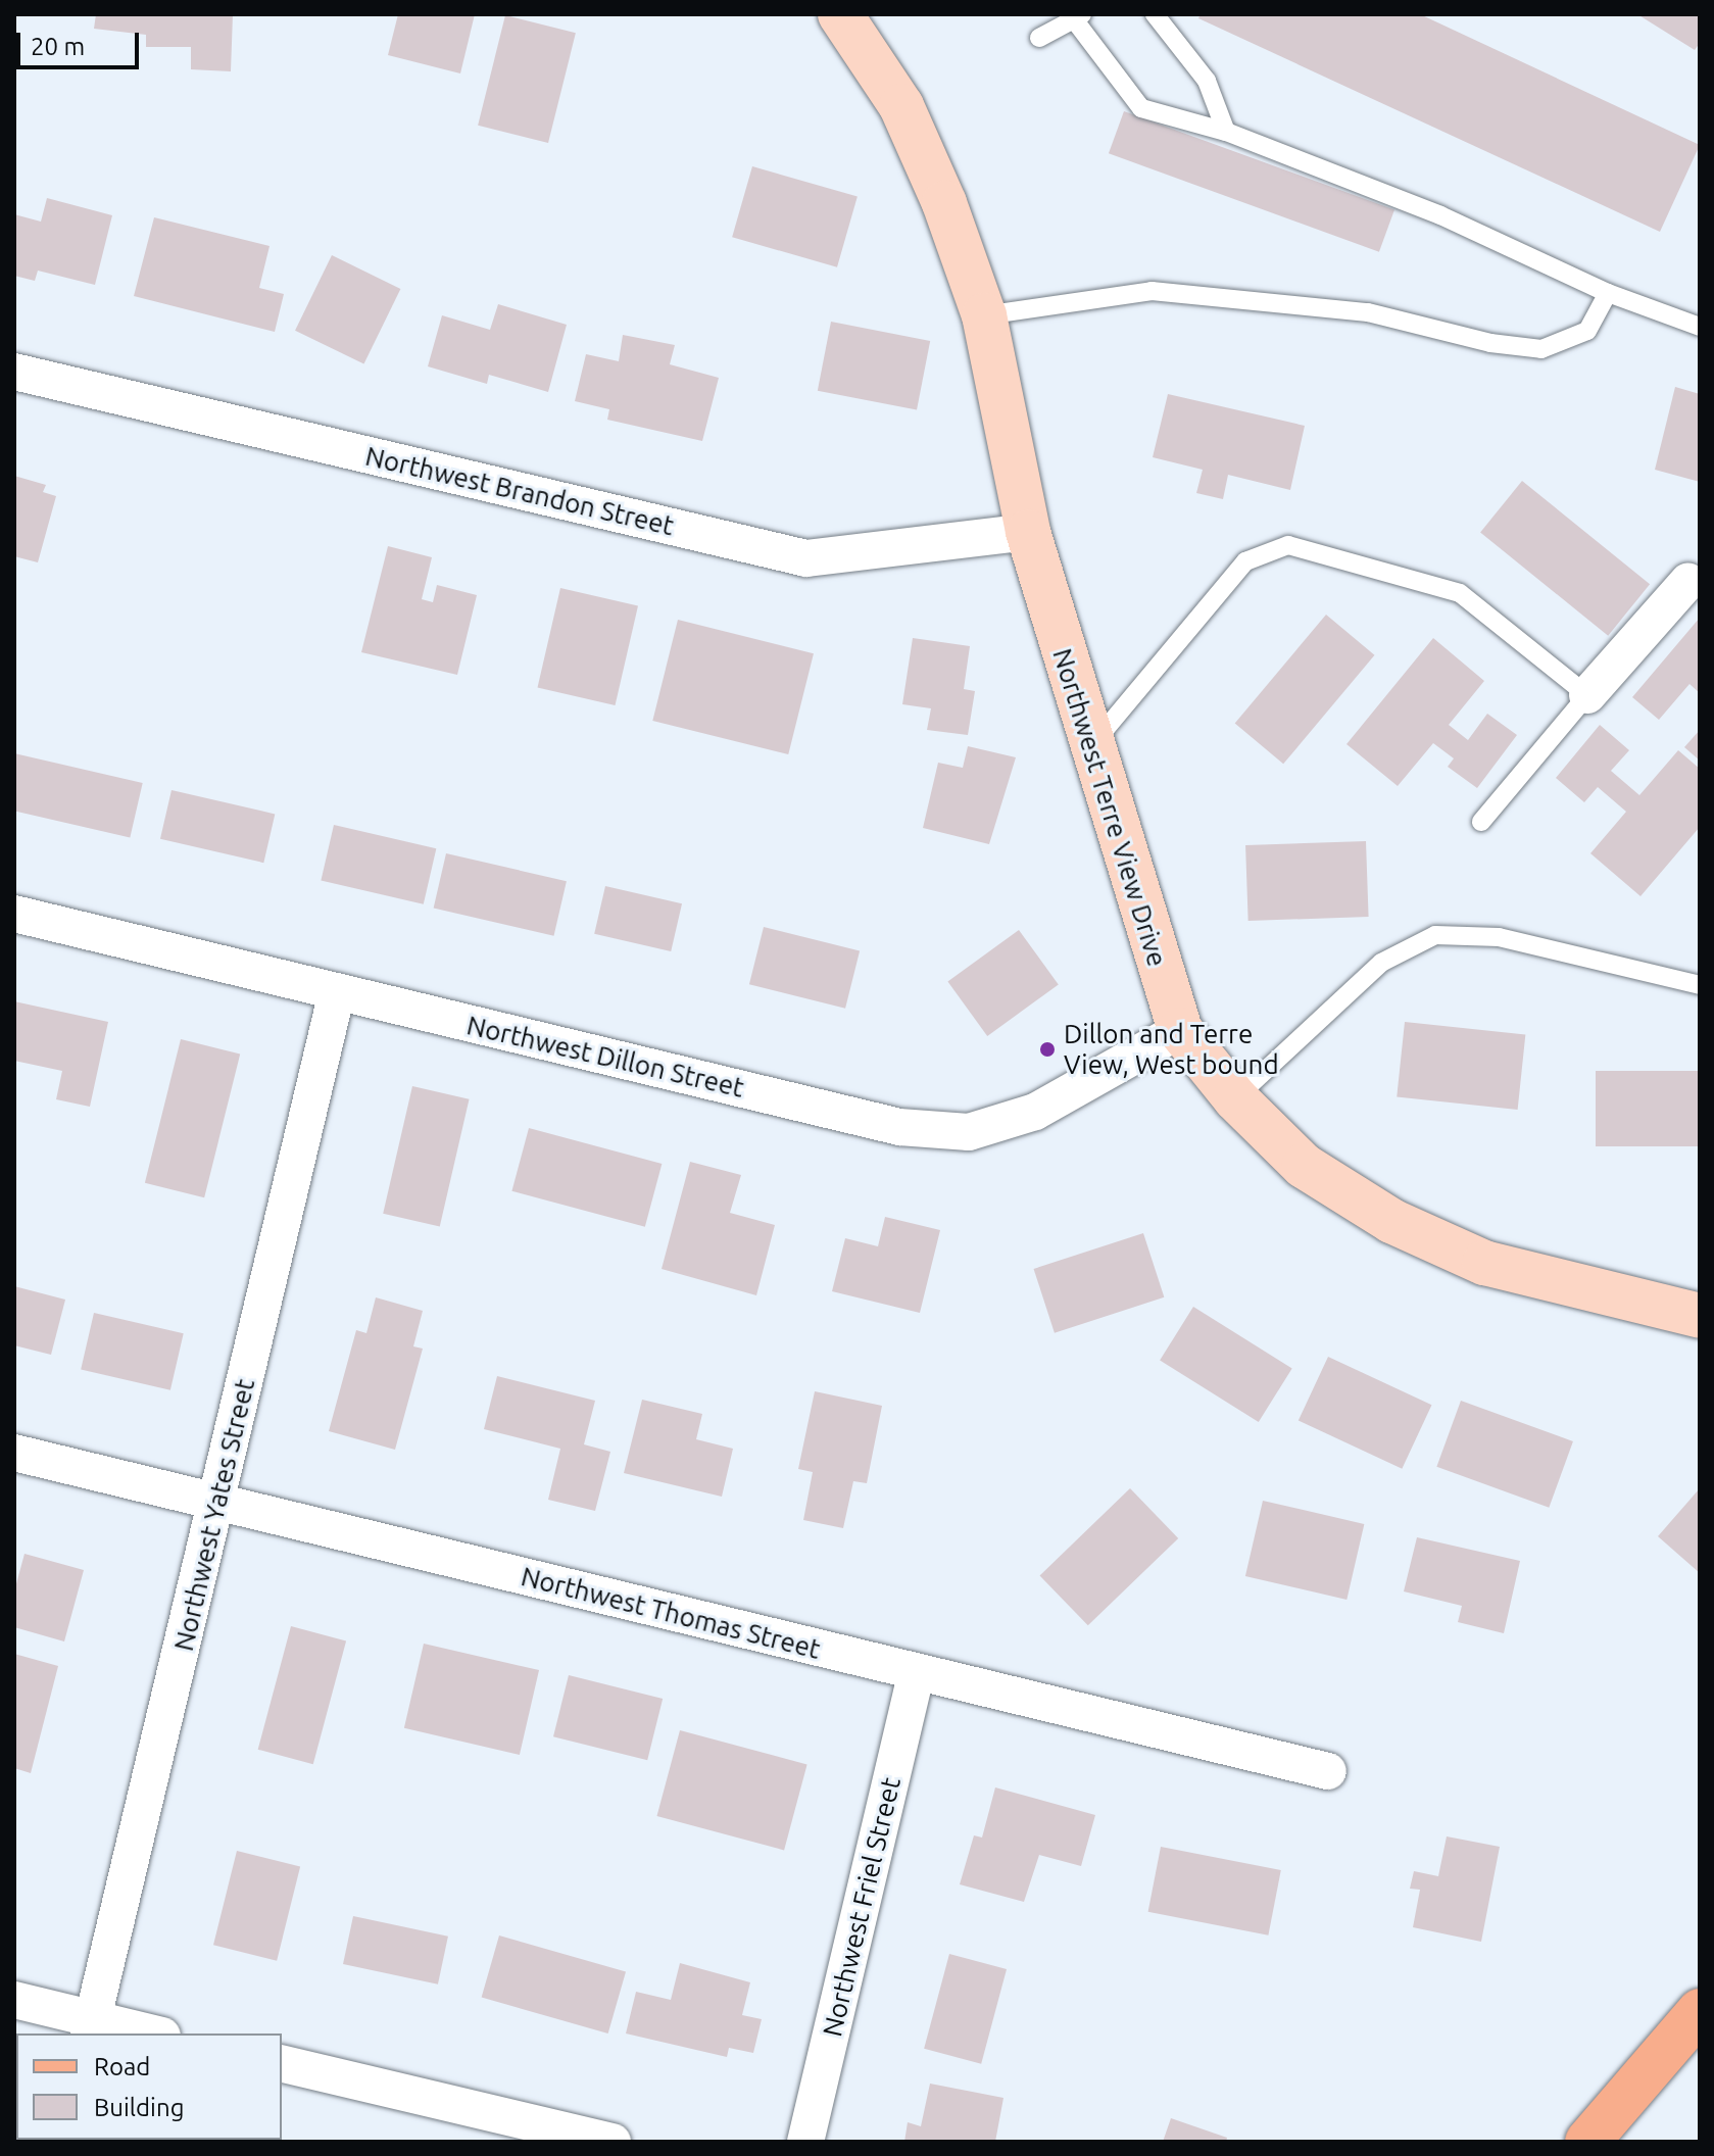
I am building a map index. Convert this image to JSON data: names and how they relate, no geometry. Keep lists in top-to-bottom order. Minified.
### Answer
{"streets":{"street":["Northwest Brandon Street","Northwest Terre View Drive","Northwest Dillon Street","Northwest Yates Street","Northwest Thomas Street","Northwest Friel Street"]},"crossings":[["Northwest Brandon Street","Northwest Terre View Drive"],["Northwest Terre View Drive","Northwest Dillon Street"],["Northwest Dillon Street","Northwest Yates Street"],["Northwest Yates Street","Northwest Thomas Street"],["Northwest Thomas Street","Northwest Friel Street"]],"places":["Dillon and Terre View, West bound"],"legend":["Road","Building"],"scale_bar":"20 m"}
